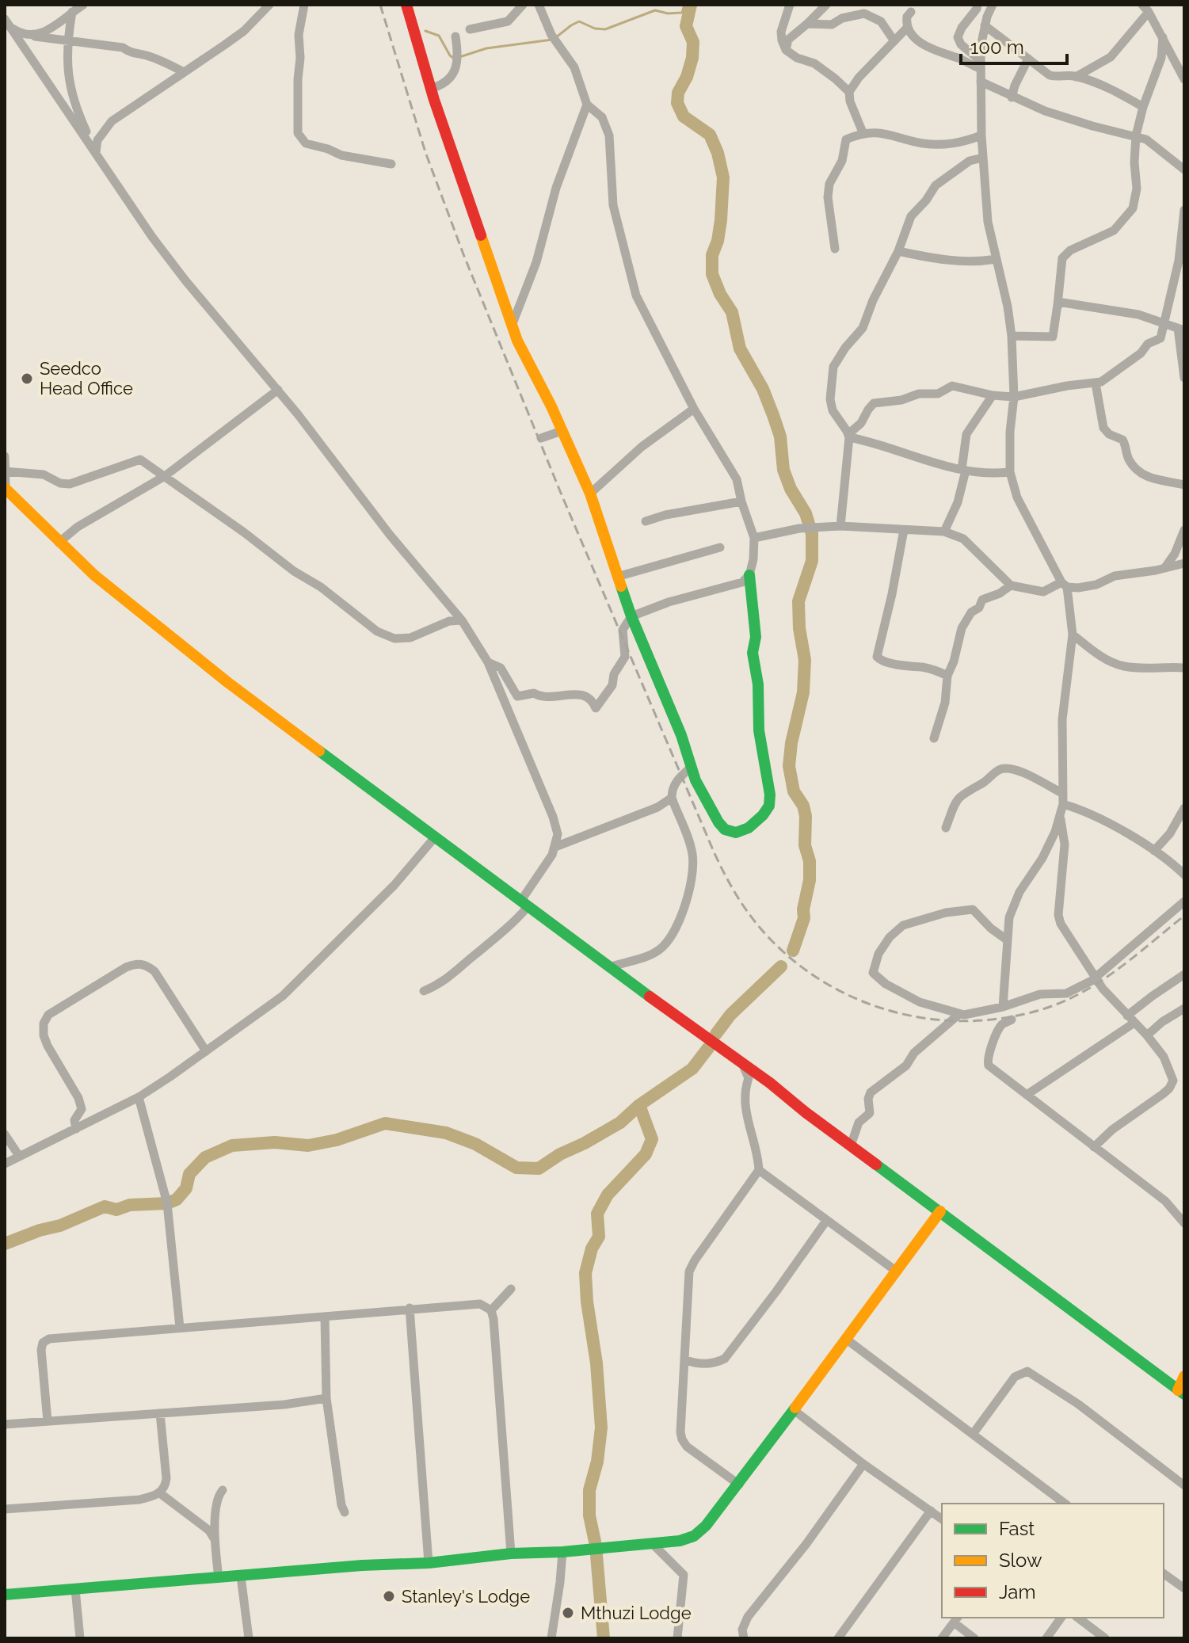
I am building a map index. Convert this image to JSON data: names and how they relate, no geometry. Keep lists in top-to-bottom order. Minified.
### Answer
{"places":["Seedco Head Office","Stanley's Lodge","Mthuzi Lodge"],"legend":["Fast","Slow","Jam"],"scale_bar":"100 m"}
